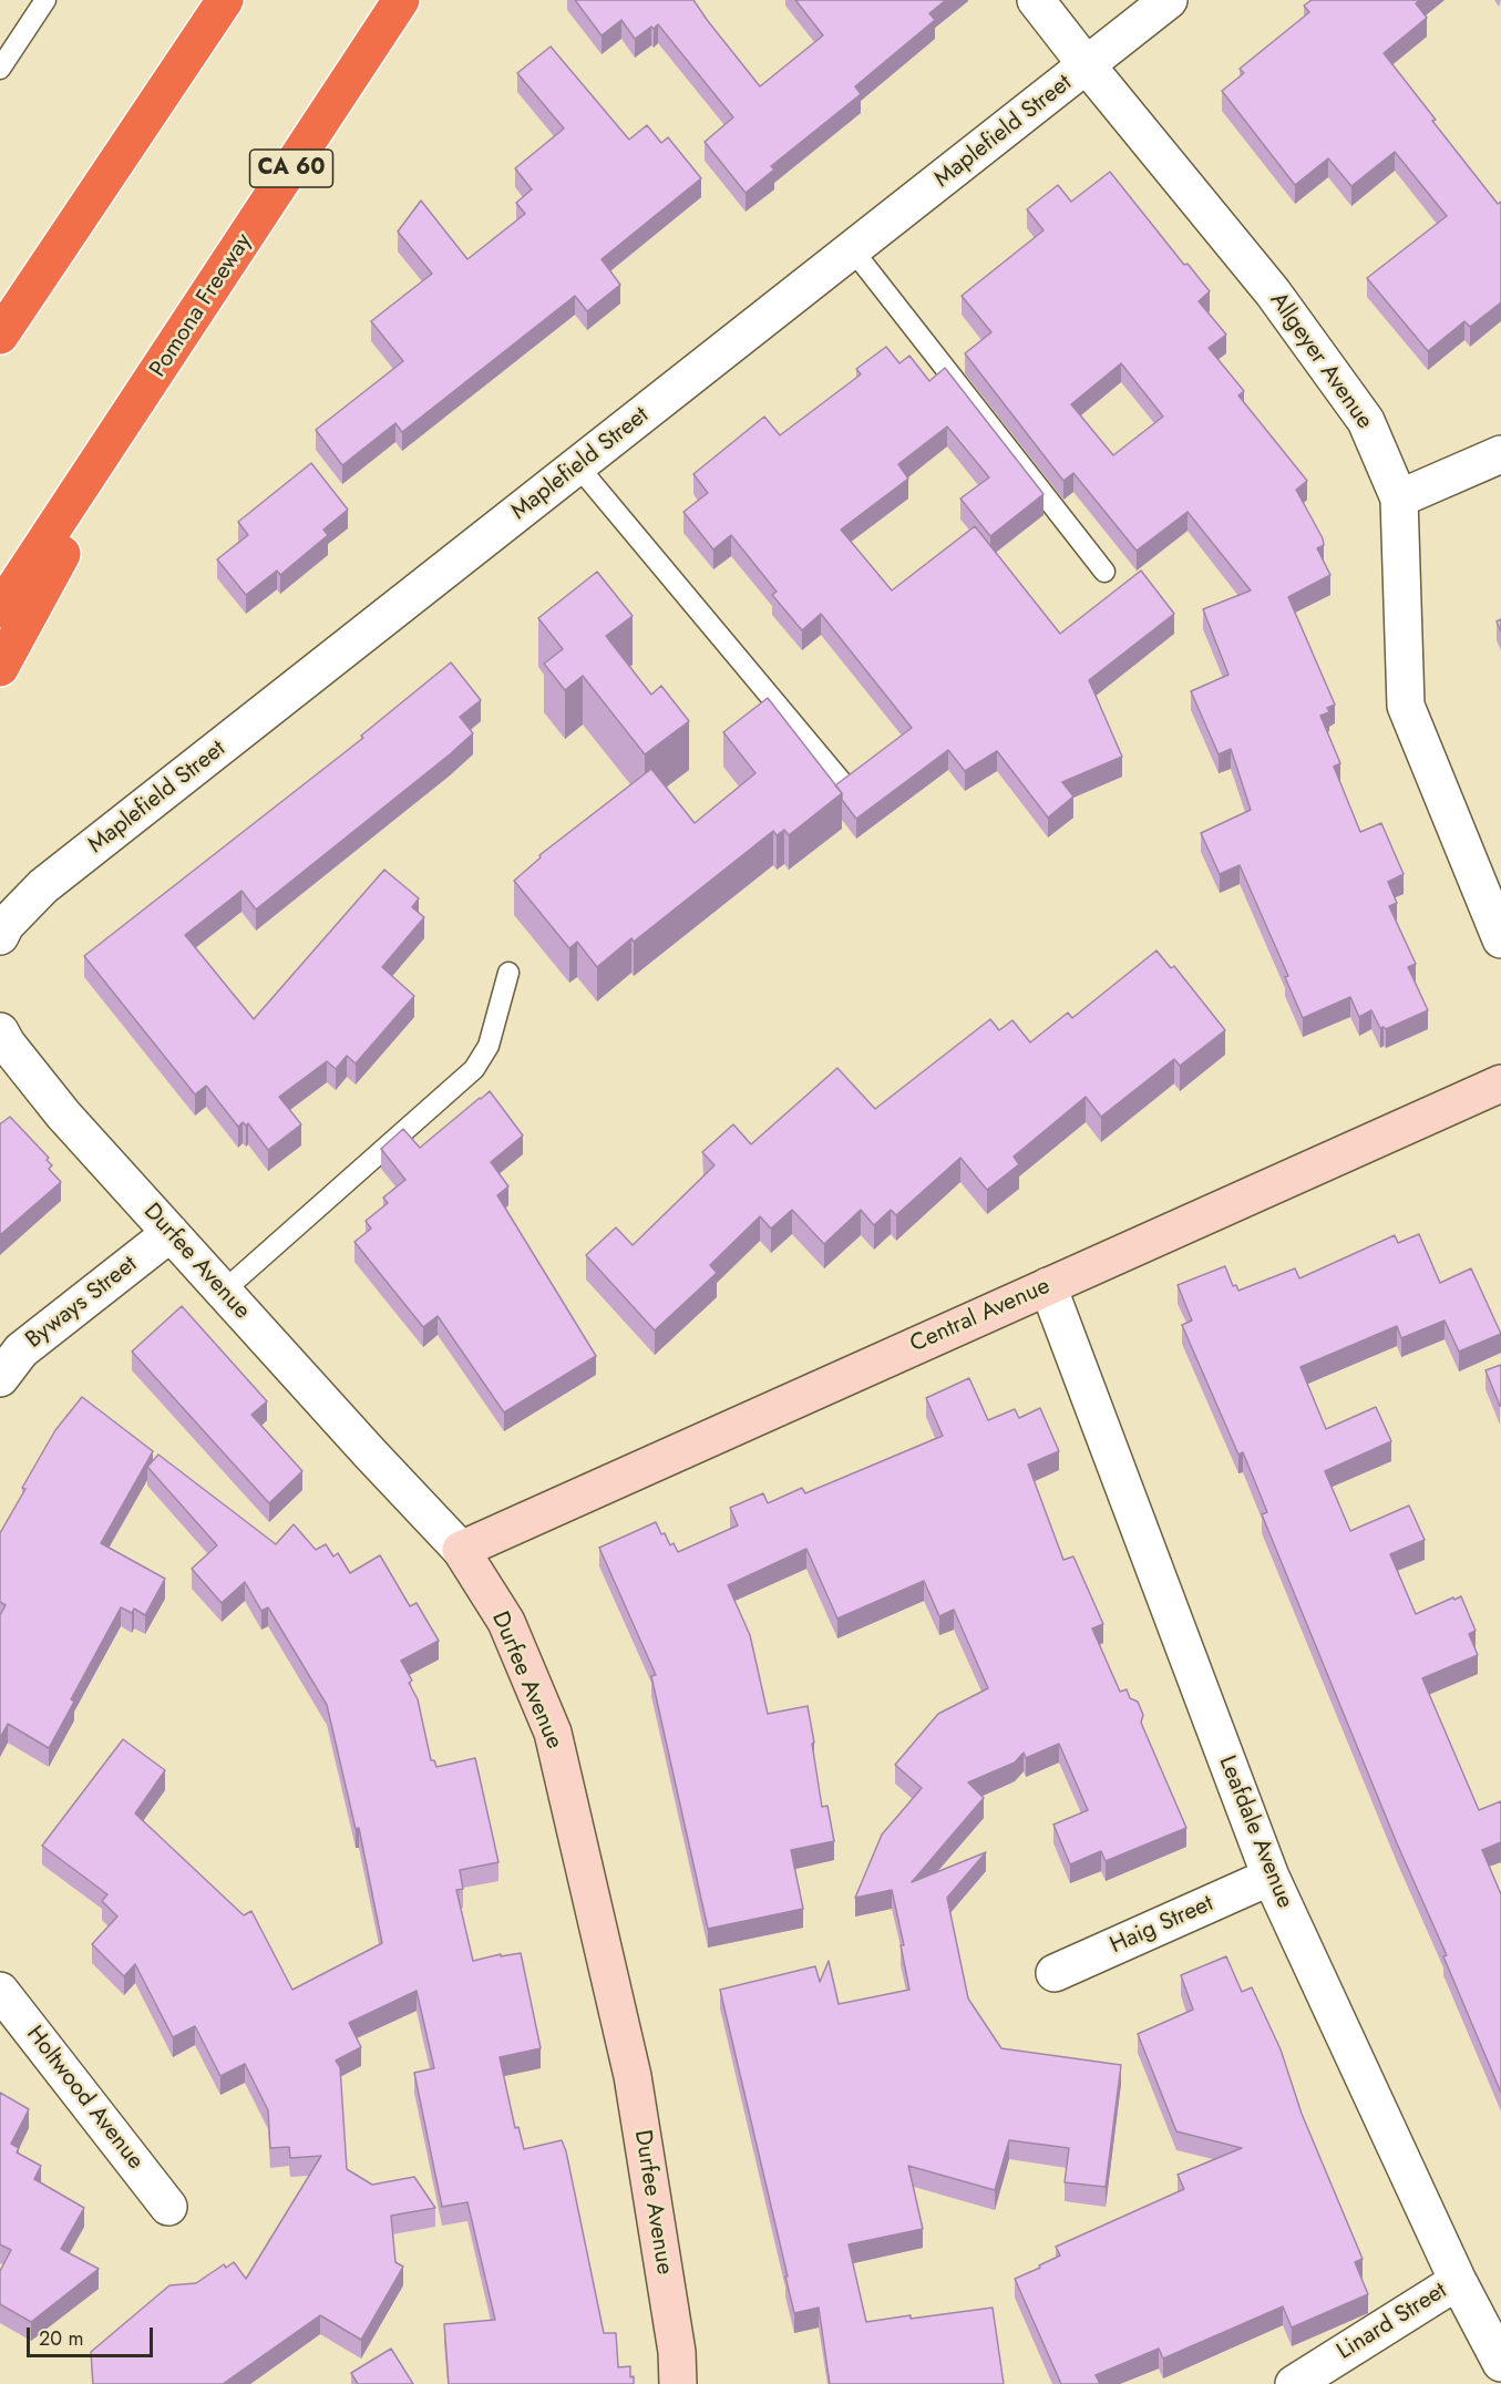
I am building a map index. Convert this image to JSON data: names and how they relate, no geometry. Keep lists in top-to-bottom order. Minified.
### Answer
{"streets":{"highway":["CA 60","Pomona Freeway"],"street":["Maplefield Street","Allgeyer Avenue","Durfee Avenue","Byways Street","Central Avenue","Leafdale Avenue","Haig Street","Holtwood Avenue","Linard Street"]},"crossings":[["Maplefield Street","Allgeyer Avenue"],["Durfee Avenue","Byways Street"],["Durfee Avenue","Central Avenue"],["Central Avenue","Leafdale Avenue"],["Leafdale Avenue","Haig Street"],["Leafdale Avenue","Linard Street"]],"scale_bar":"20 m"}
